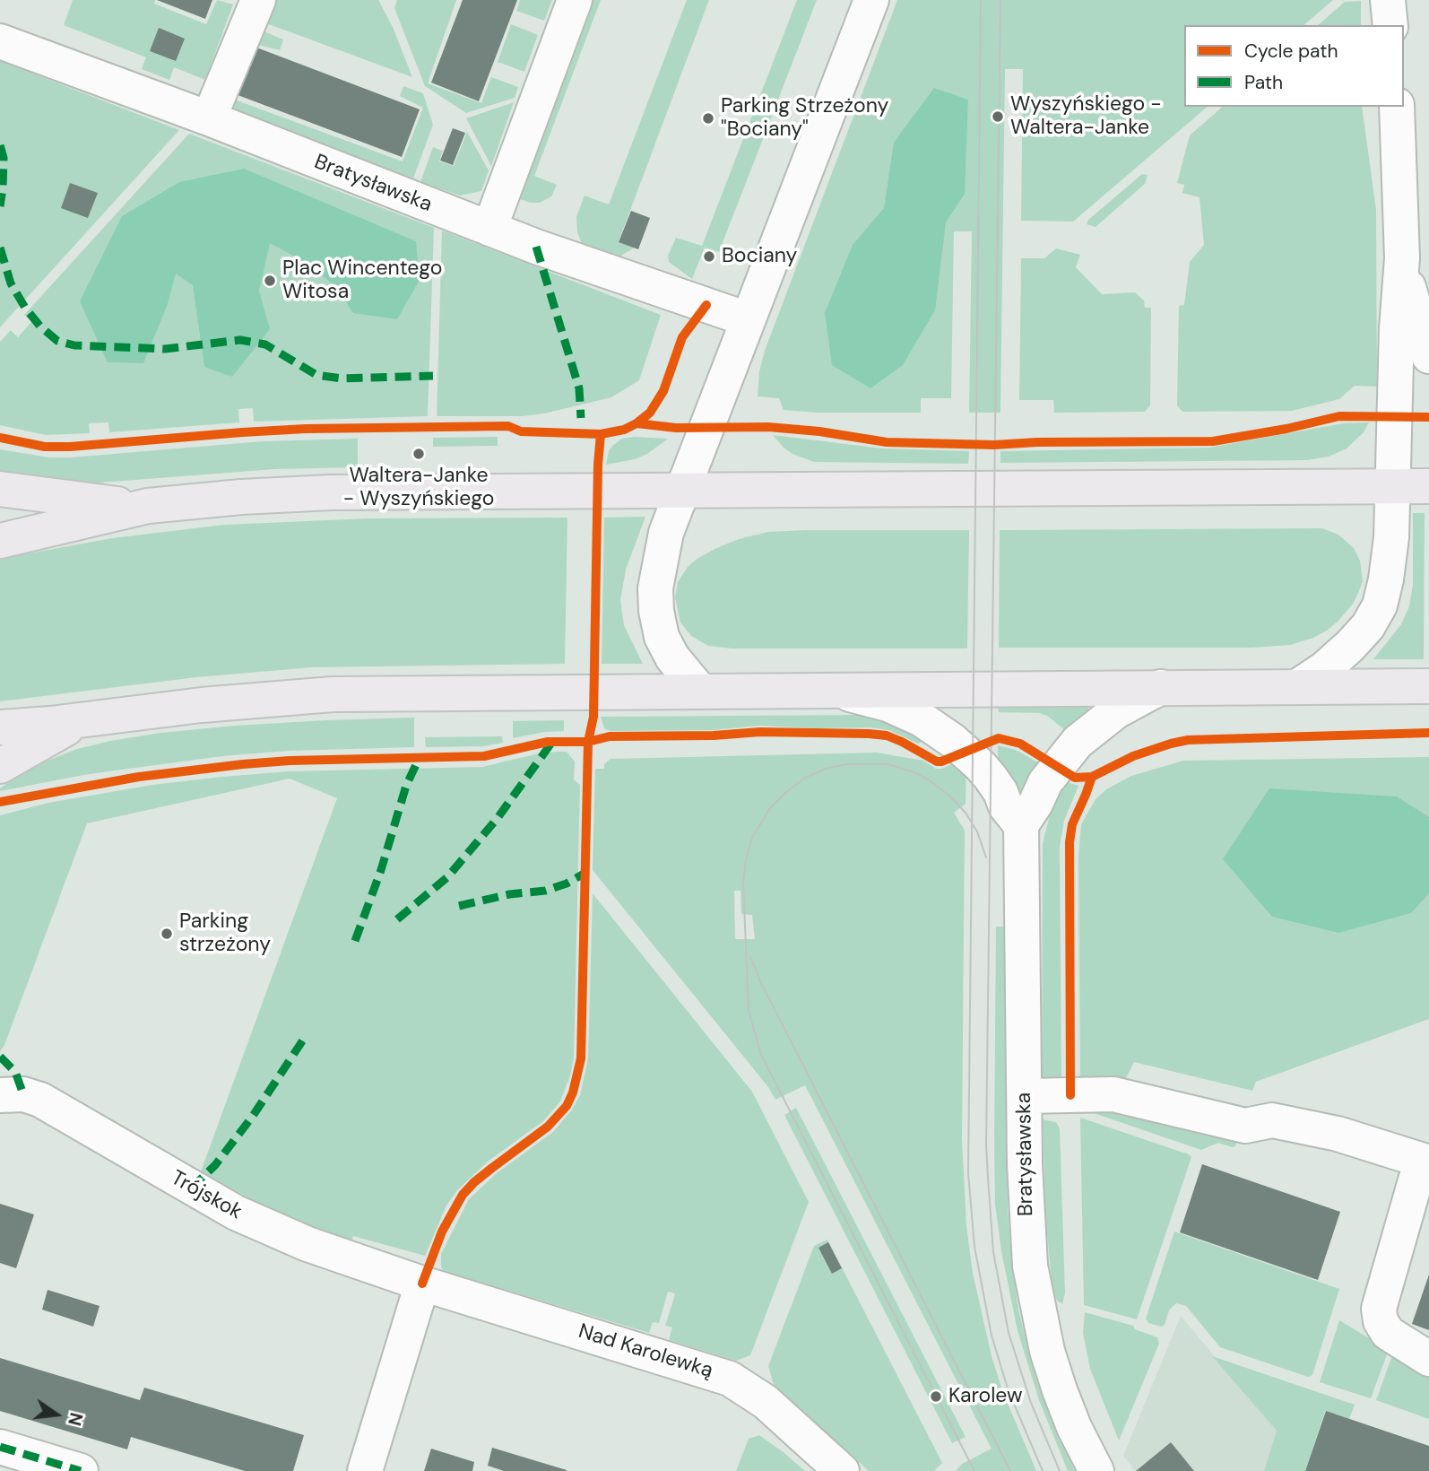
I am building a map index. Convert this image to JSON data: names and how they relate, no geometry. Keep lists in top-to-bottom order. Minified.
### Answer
{"streets":{"street":["Bratysławska","Trójskok","Nad Karolewką"]},"crossings":[["Trójskok","Nad Karolewką"]],"places":["Wyszyńskiego - Waltera-Janke","Parking Strzeżony \"Bociany\"","Bociany","Plac Wincentego Witosa","Waltera-Janke - Wyszyńskiego","Parking strzeżony","Karolew"],"legend":["Cycle path","Path"],"north":"right"}
